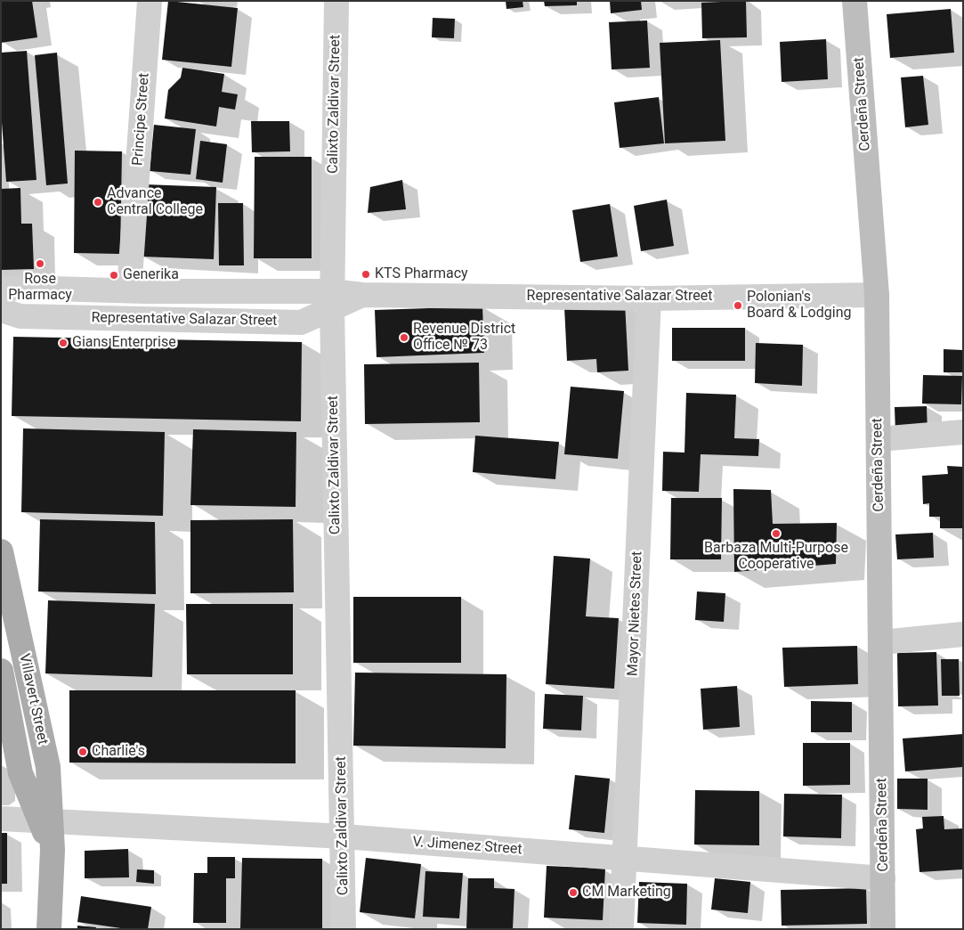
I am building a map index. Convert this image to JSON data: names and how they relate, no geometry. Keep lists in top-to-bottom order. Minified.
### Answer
{"streets":{"main road":["Cerdeña Street","Villavert Street"],"street":["Calixto Zaldivar Street","Principe Street","Representative Salazar Street","Mayor Nietes Street","V. Jimenez Street"]},"crossings":[["Calixto Zaldivar Street","Representative Salazar Street"],["Calixto Zaldivar Street","V. Jimenez Street"],["Cerdeña Street","Representative Salazar Street"],["Cerdeña Street","V. Jimenez Street"],["Principe Street","Representative Salazar Street"],["Representative Salazar Street","Mayor Nietes Street"],["Mayor Nietes Street","V. Jimenez Street"],["Villavert Street","V. Jimenez Street"]],"places":["Advance Central College","Rose Pharmacy","KTS Pharmacy","Generika","Polonian's Board & Lodging","Revenue District Office № 73","Gians Enterprise","Barbaza Multi-Purpose Cooperative","Charlie's","CM Marketing"]}
